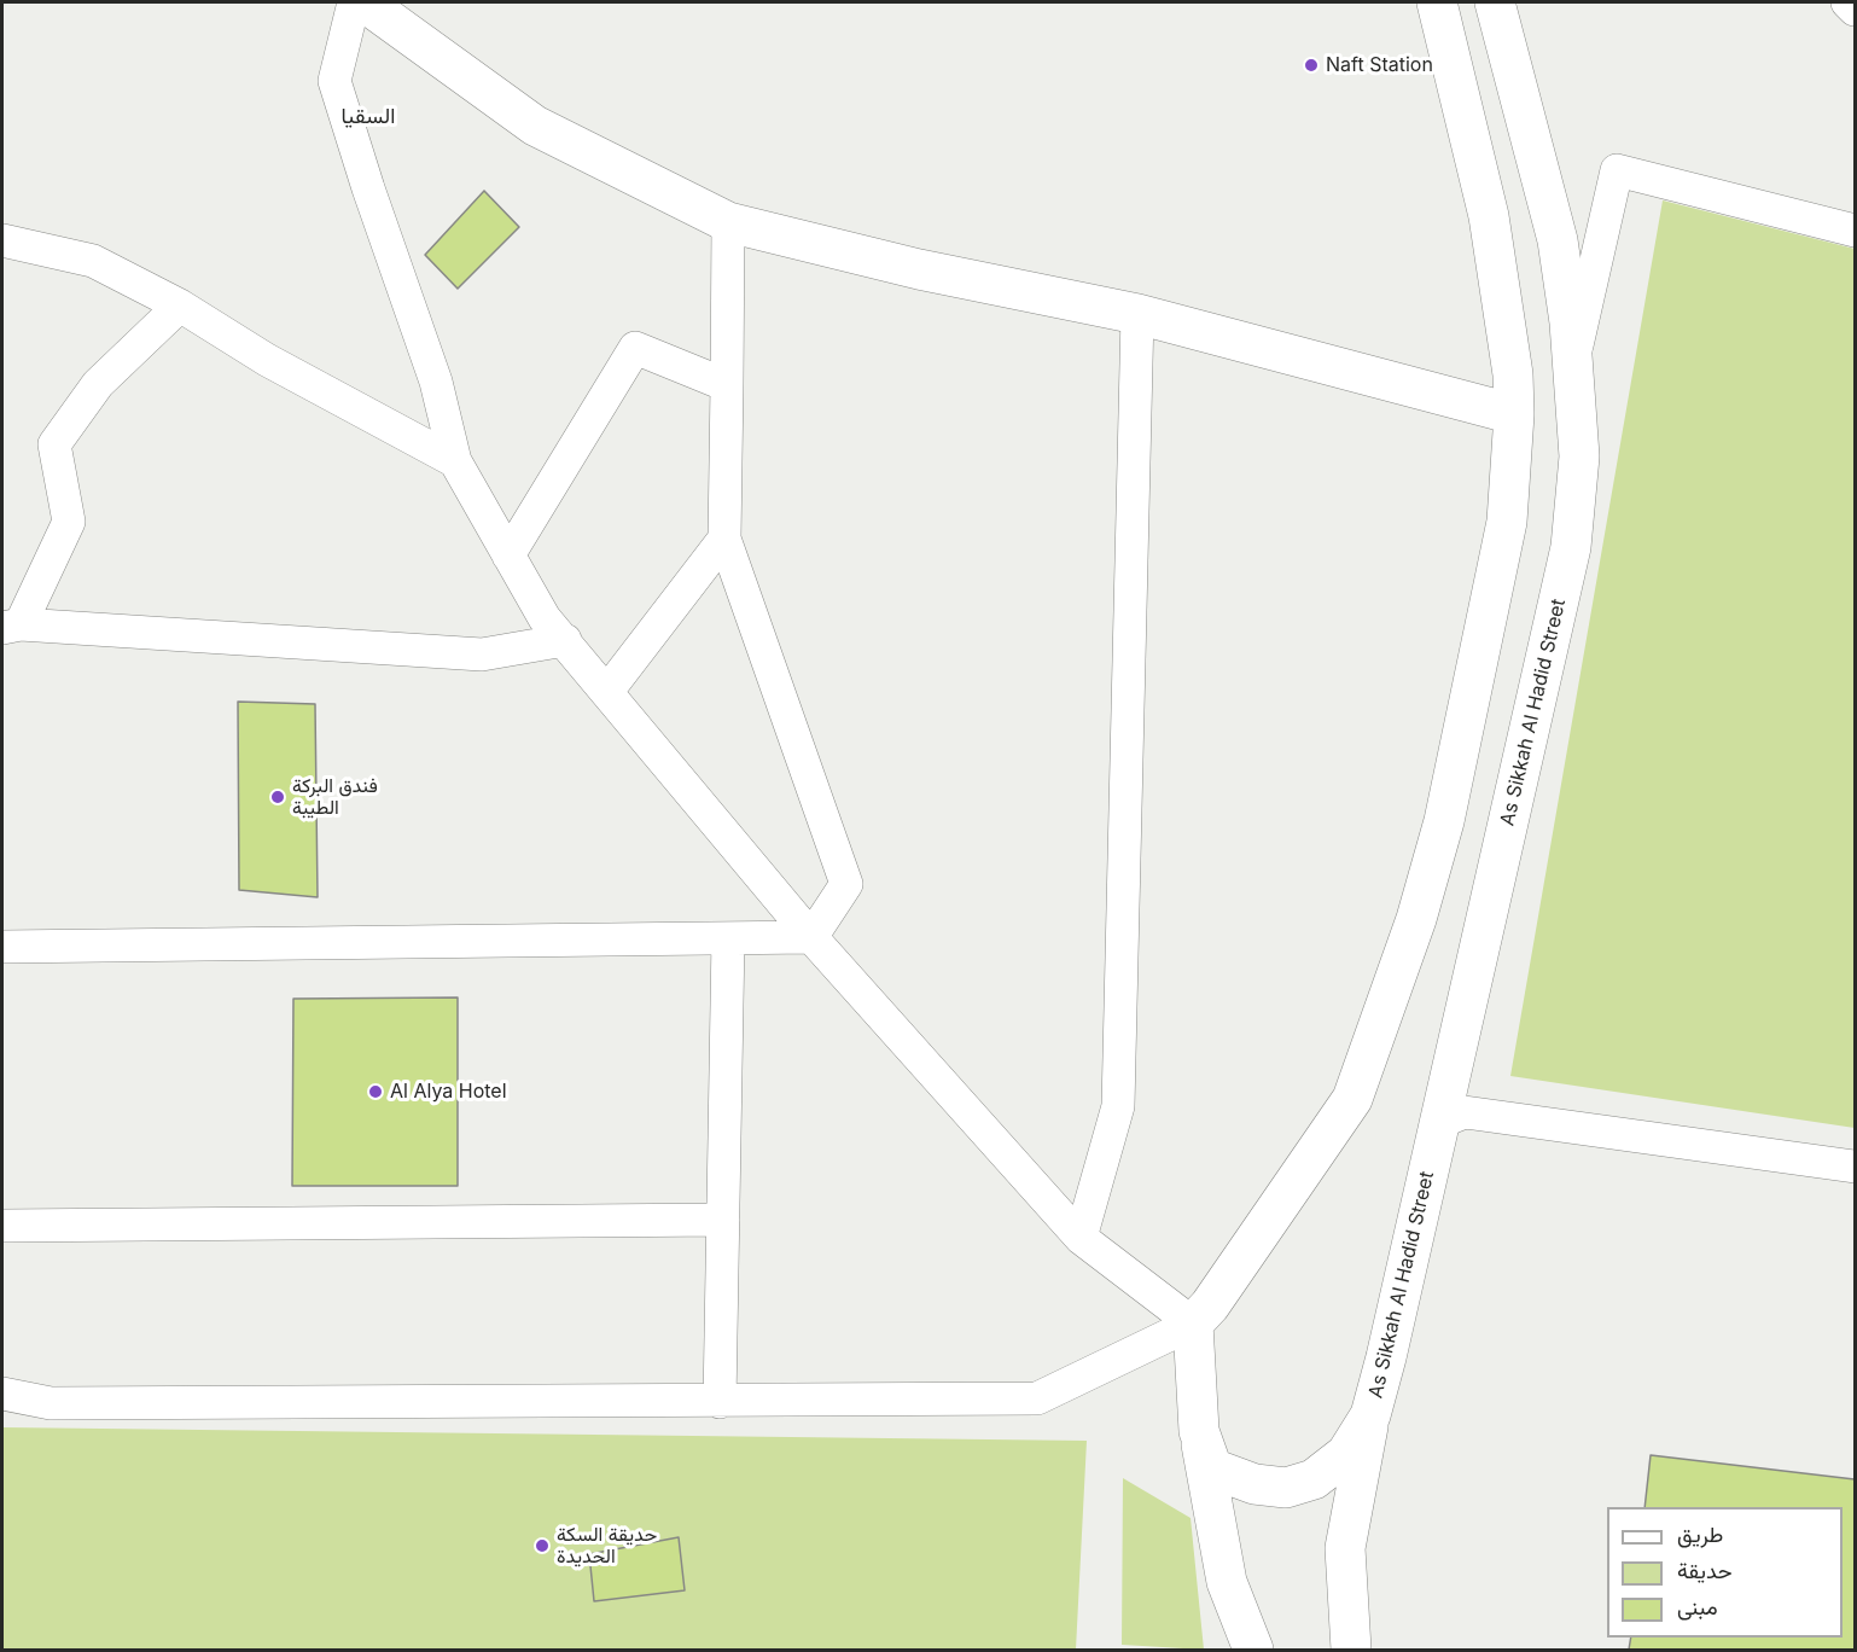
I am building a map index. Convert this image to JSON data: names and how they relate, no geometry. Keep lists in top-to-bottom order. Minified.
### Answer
{"streets":{"main road":["As Sikkah Al Hadid Street"]},"districts":["السقيا"],"places":["Naft Station","فندق البركة الطيبة","Al Alya Hotel","حديقة السكة الحديدة"],"legend":["طريق","حديقة","مبنى"]}
